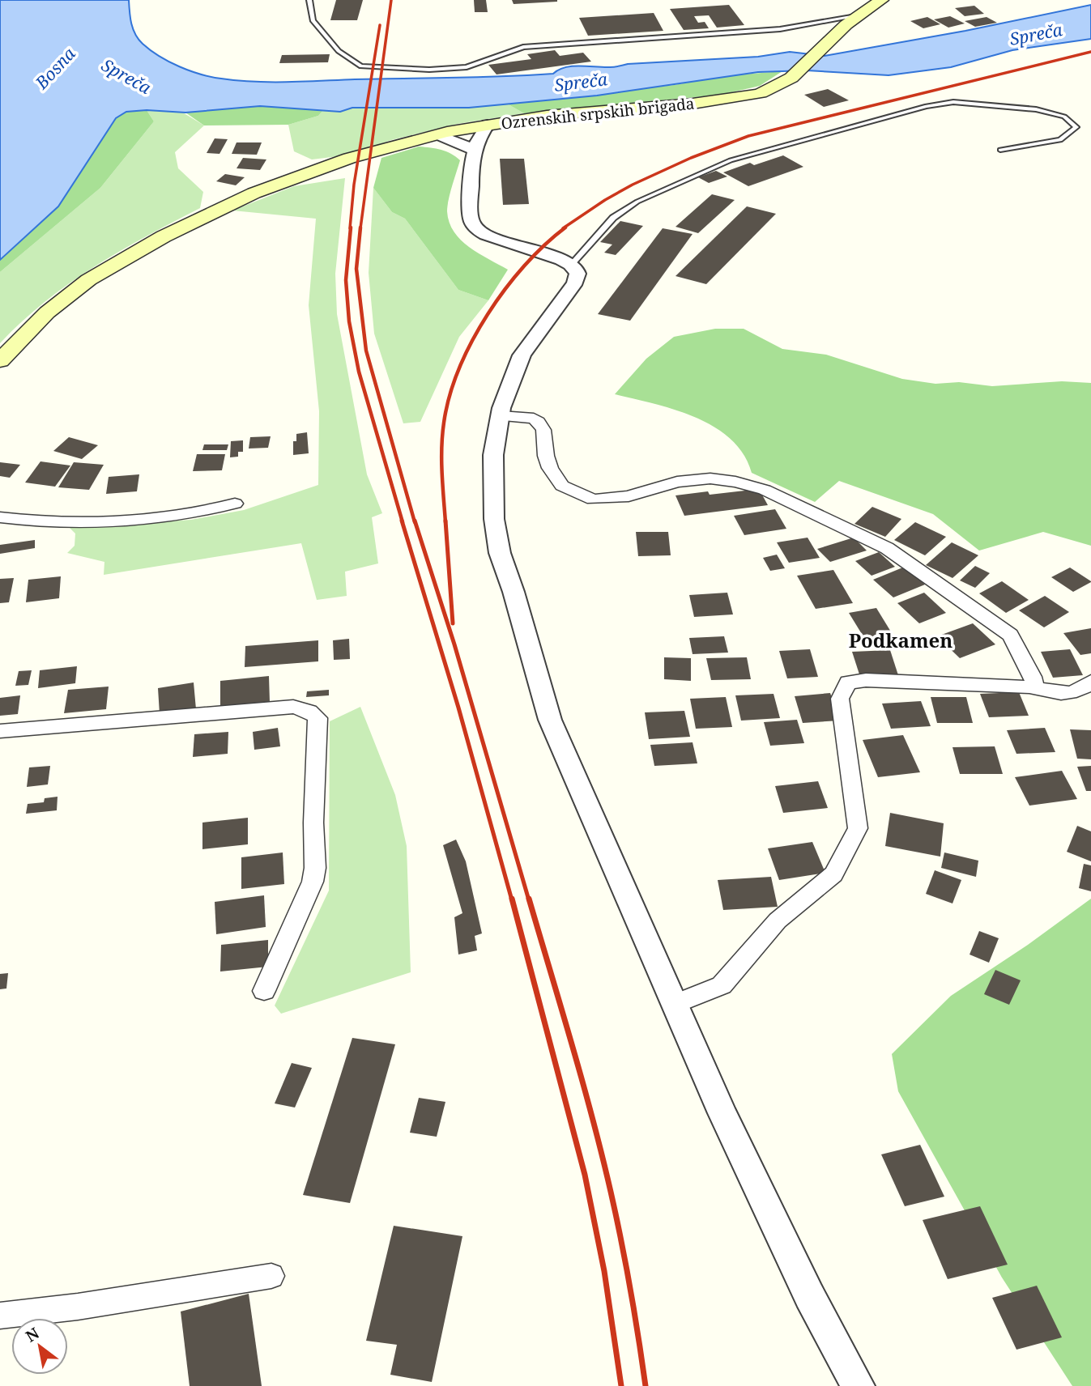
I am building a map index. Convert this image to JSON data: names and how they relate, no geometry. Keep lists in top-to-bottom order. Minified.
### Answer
{"streets":{"main road":["Ozrenskih srpskih brigada"]},"districts":["Podkamen"],"water":["Spreča","Bosna"],"north":"top left"}
